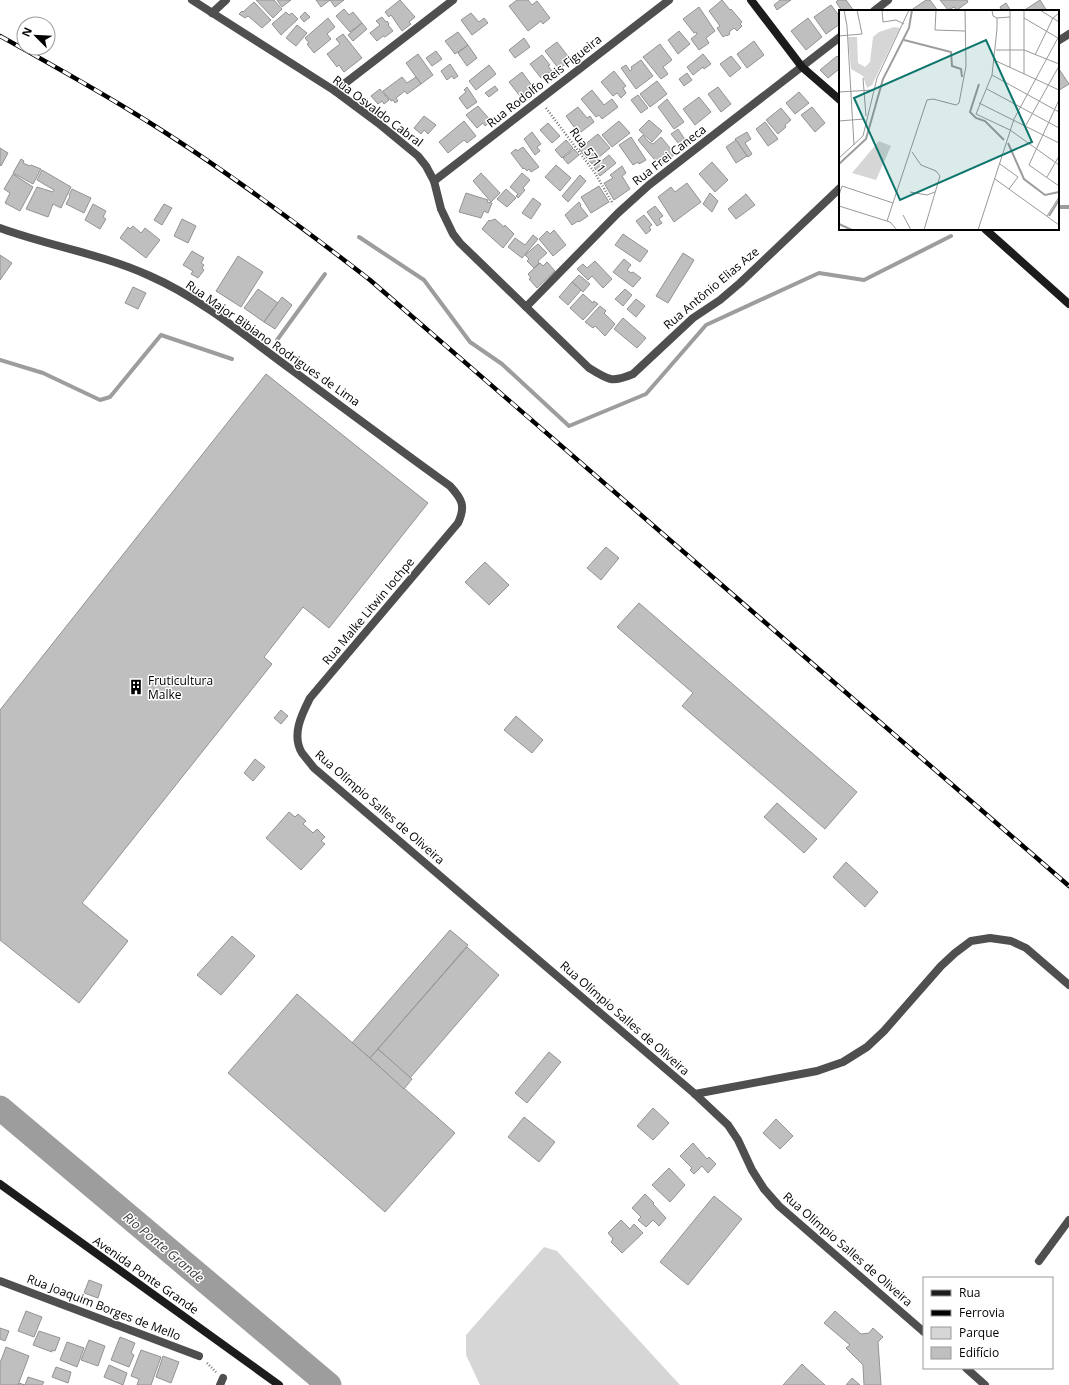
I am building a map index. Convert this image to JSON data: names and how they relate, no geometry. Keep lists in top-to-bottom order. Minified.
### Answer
{"streets":{"street":["Rua Rodolfo Reis Figueira","Rua Osvaldo Cabral","Rua Frei Caneca","Rua Antônio Elias Aze","Rua Major Bibiano Rodrigues de Lima","Rua Malke Litwin Iochpe","Rua Olímpio Salles de Oliveira","Avenida Ponte Grande","Rua Joaquim Borges de Mello"],"path":["Rua 5711"]},"crossings":[["Rua Rodolfo Reis Figueira","Rua Osvaldo Cabral"],["Rua Rodolfo Reis Figueira","Rua 5711"],["Rua Osvaldo Cabral","Rua Frei Caneca"],["Rua Osvaldo Cabral","Rua Antônio Elias Aze"],["Rua 5711","Rua Frei Caneca"],["Rua Major Bibiano Rodrigues de Lima","Rua Malke Litwin Iochpe"],["Rua Malke Litwin Iochpe","Rua Olímpio Salles de Oliveira"]],"water":["Rio Ponte Grande"],"places":{"building":["Fruticultura Malke"]},"legend":["Rua","Ferrovia","Parque","Edifício"],"north":"top left"}
